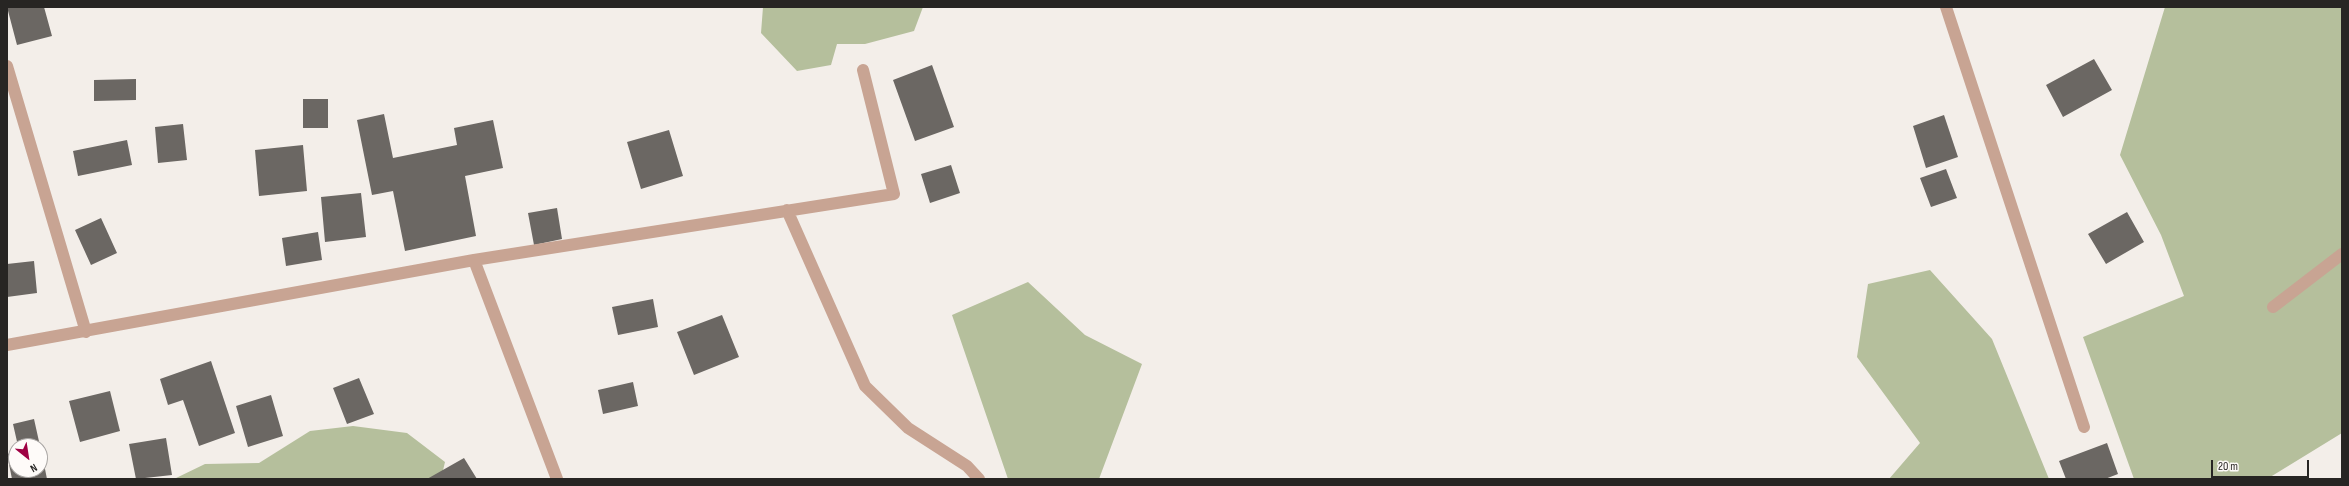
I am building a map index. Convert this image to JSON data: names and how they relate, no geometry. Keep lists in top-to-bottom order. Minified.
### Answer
{"scale_bar":"20 m","north":"bottom right"}
